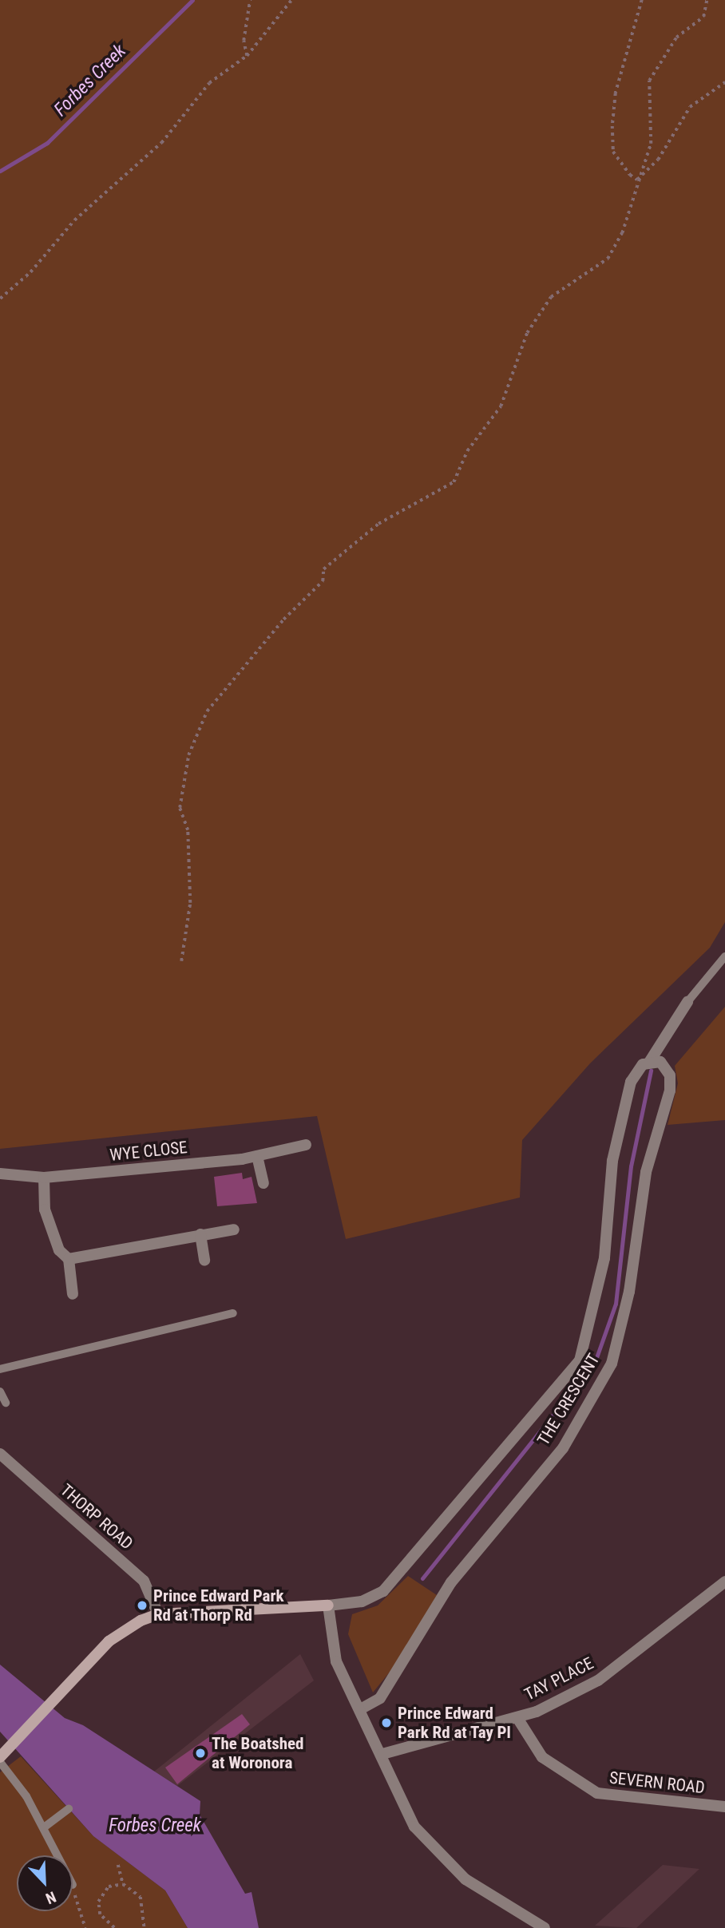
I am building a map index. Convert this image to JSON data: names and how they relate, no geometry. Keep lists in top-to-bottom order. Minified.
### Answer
{"streets":{"street":["WYE CLOSE","THE CRESCENT","THORP ROAD","TAY PLACE","SEVERN ROAD"]},"crossings":[["TAY PLACE","SEVERN ROAD"]],"water":["Forbes Creek"],"places":["Prince Edward Park Rd at Thorp Rd","Prince Edward Park Rd at Tay Pl","The Boatshed at Woronora"],"north":"bottom right"}
